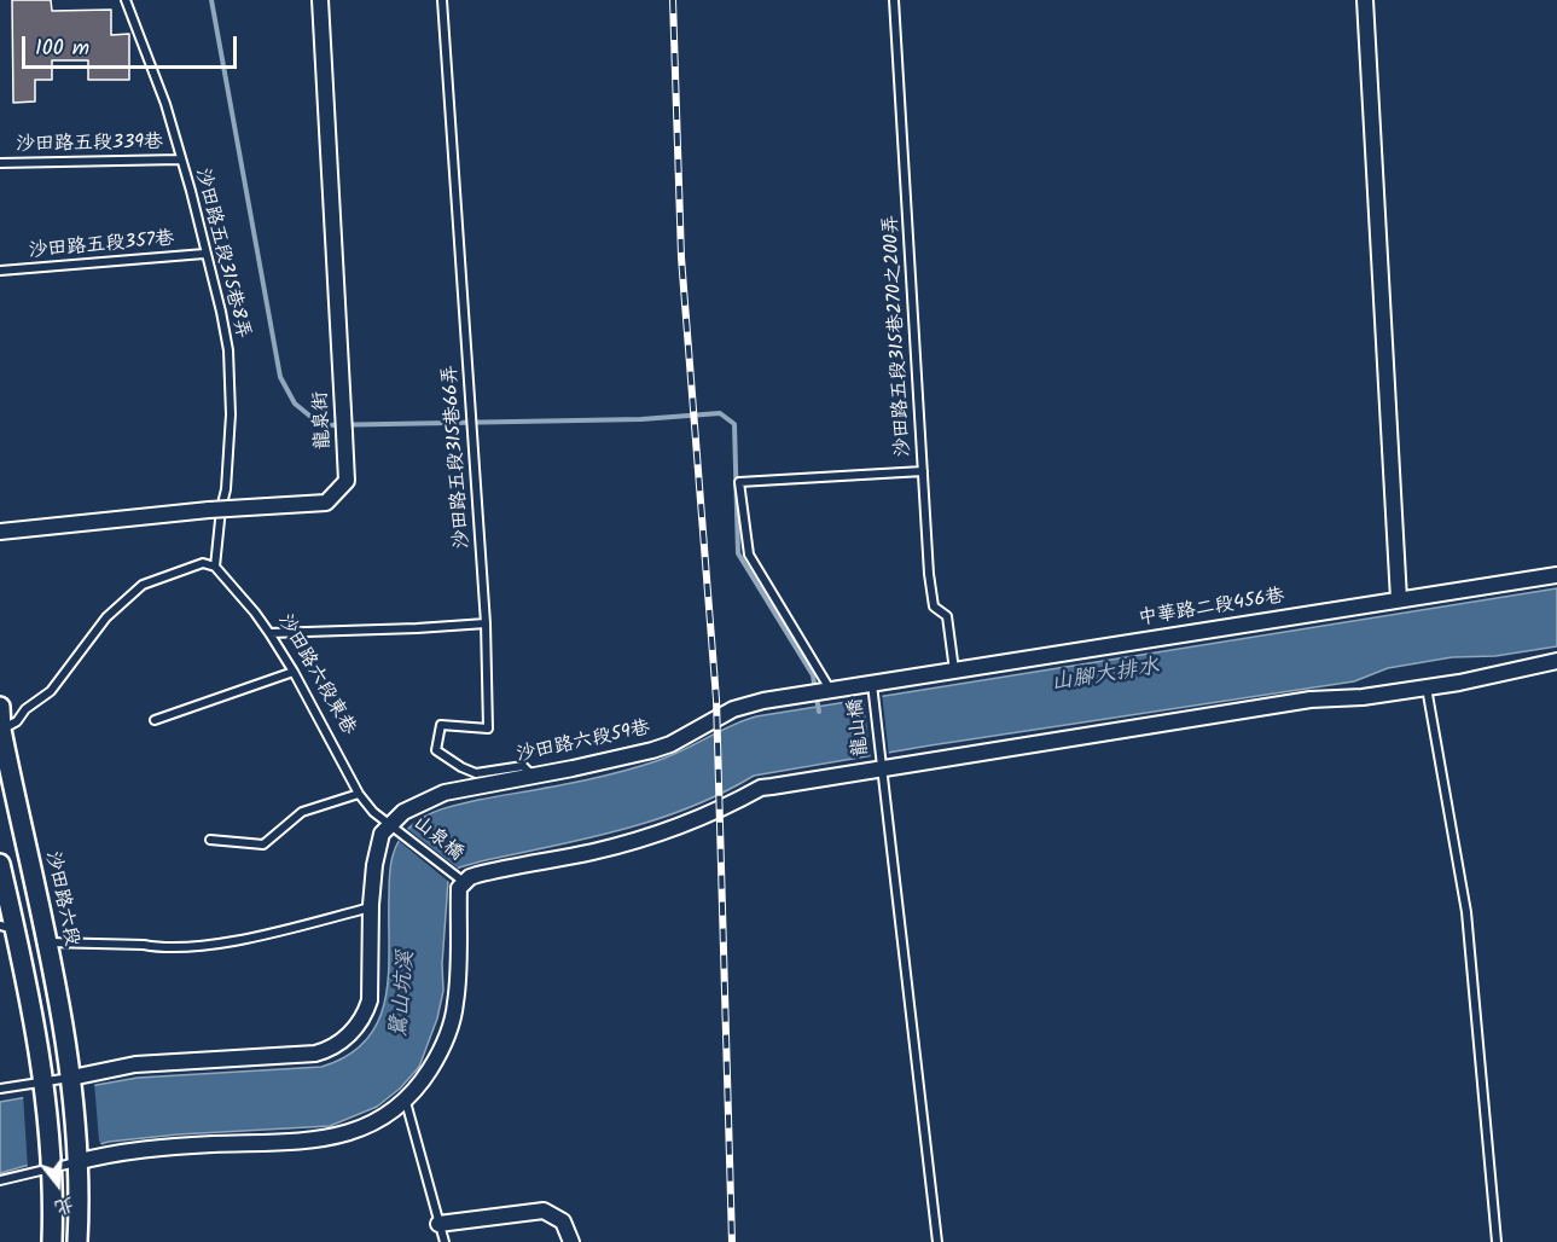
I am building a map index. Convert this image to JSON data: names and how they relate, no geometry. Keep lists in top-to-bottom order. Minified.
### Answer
{"streets":{"street":["龍泉街","中華路二段456巷","沙田路六段59巷","沙田路六段"],"lane":["沙田路五段339巷","沙田路五段357巷","沙田路五段315巷8弄","沙田路五段315巷270之200弄","沙田路五段315巷66弄","沙田路六段東巷","龍山橋","山泉橋"]},"crossings":[["沙田路五段339巷","沙田路五段315巷8弄"],["沙田路五段357巷","沙田路五段315巷8弄"],["沙田路五段315巷8弄","沙田路六段東巷"],["沙田路五段315巷270之200弄","沙田路六段59巷"],["沙田路五段315巷66弄","沙田路六段59巷"],["中華路二段456巷","龍山橋"],["中華路二段456巷","沙田路六段59巷"],["沙田路六段東巷","沙田路六段59巷"],["沙田路六段東巷","山泉橋"],["龍山橋","沙田路六段59巷"],["沙田路六段59巷","山泉橋"]],"water":["山腳大排水","鷺山坑溪"],"scale_bar":"100 m","north":"bottom"}
